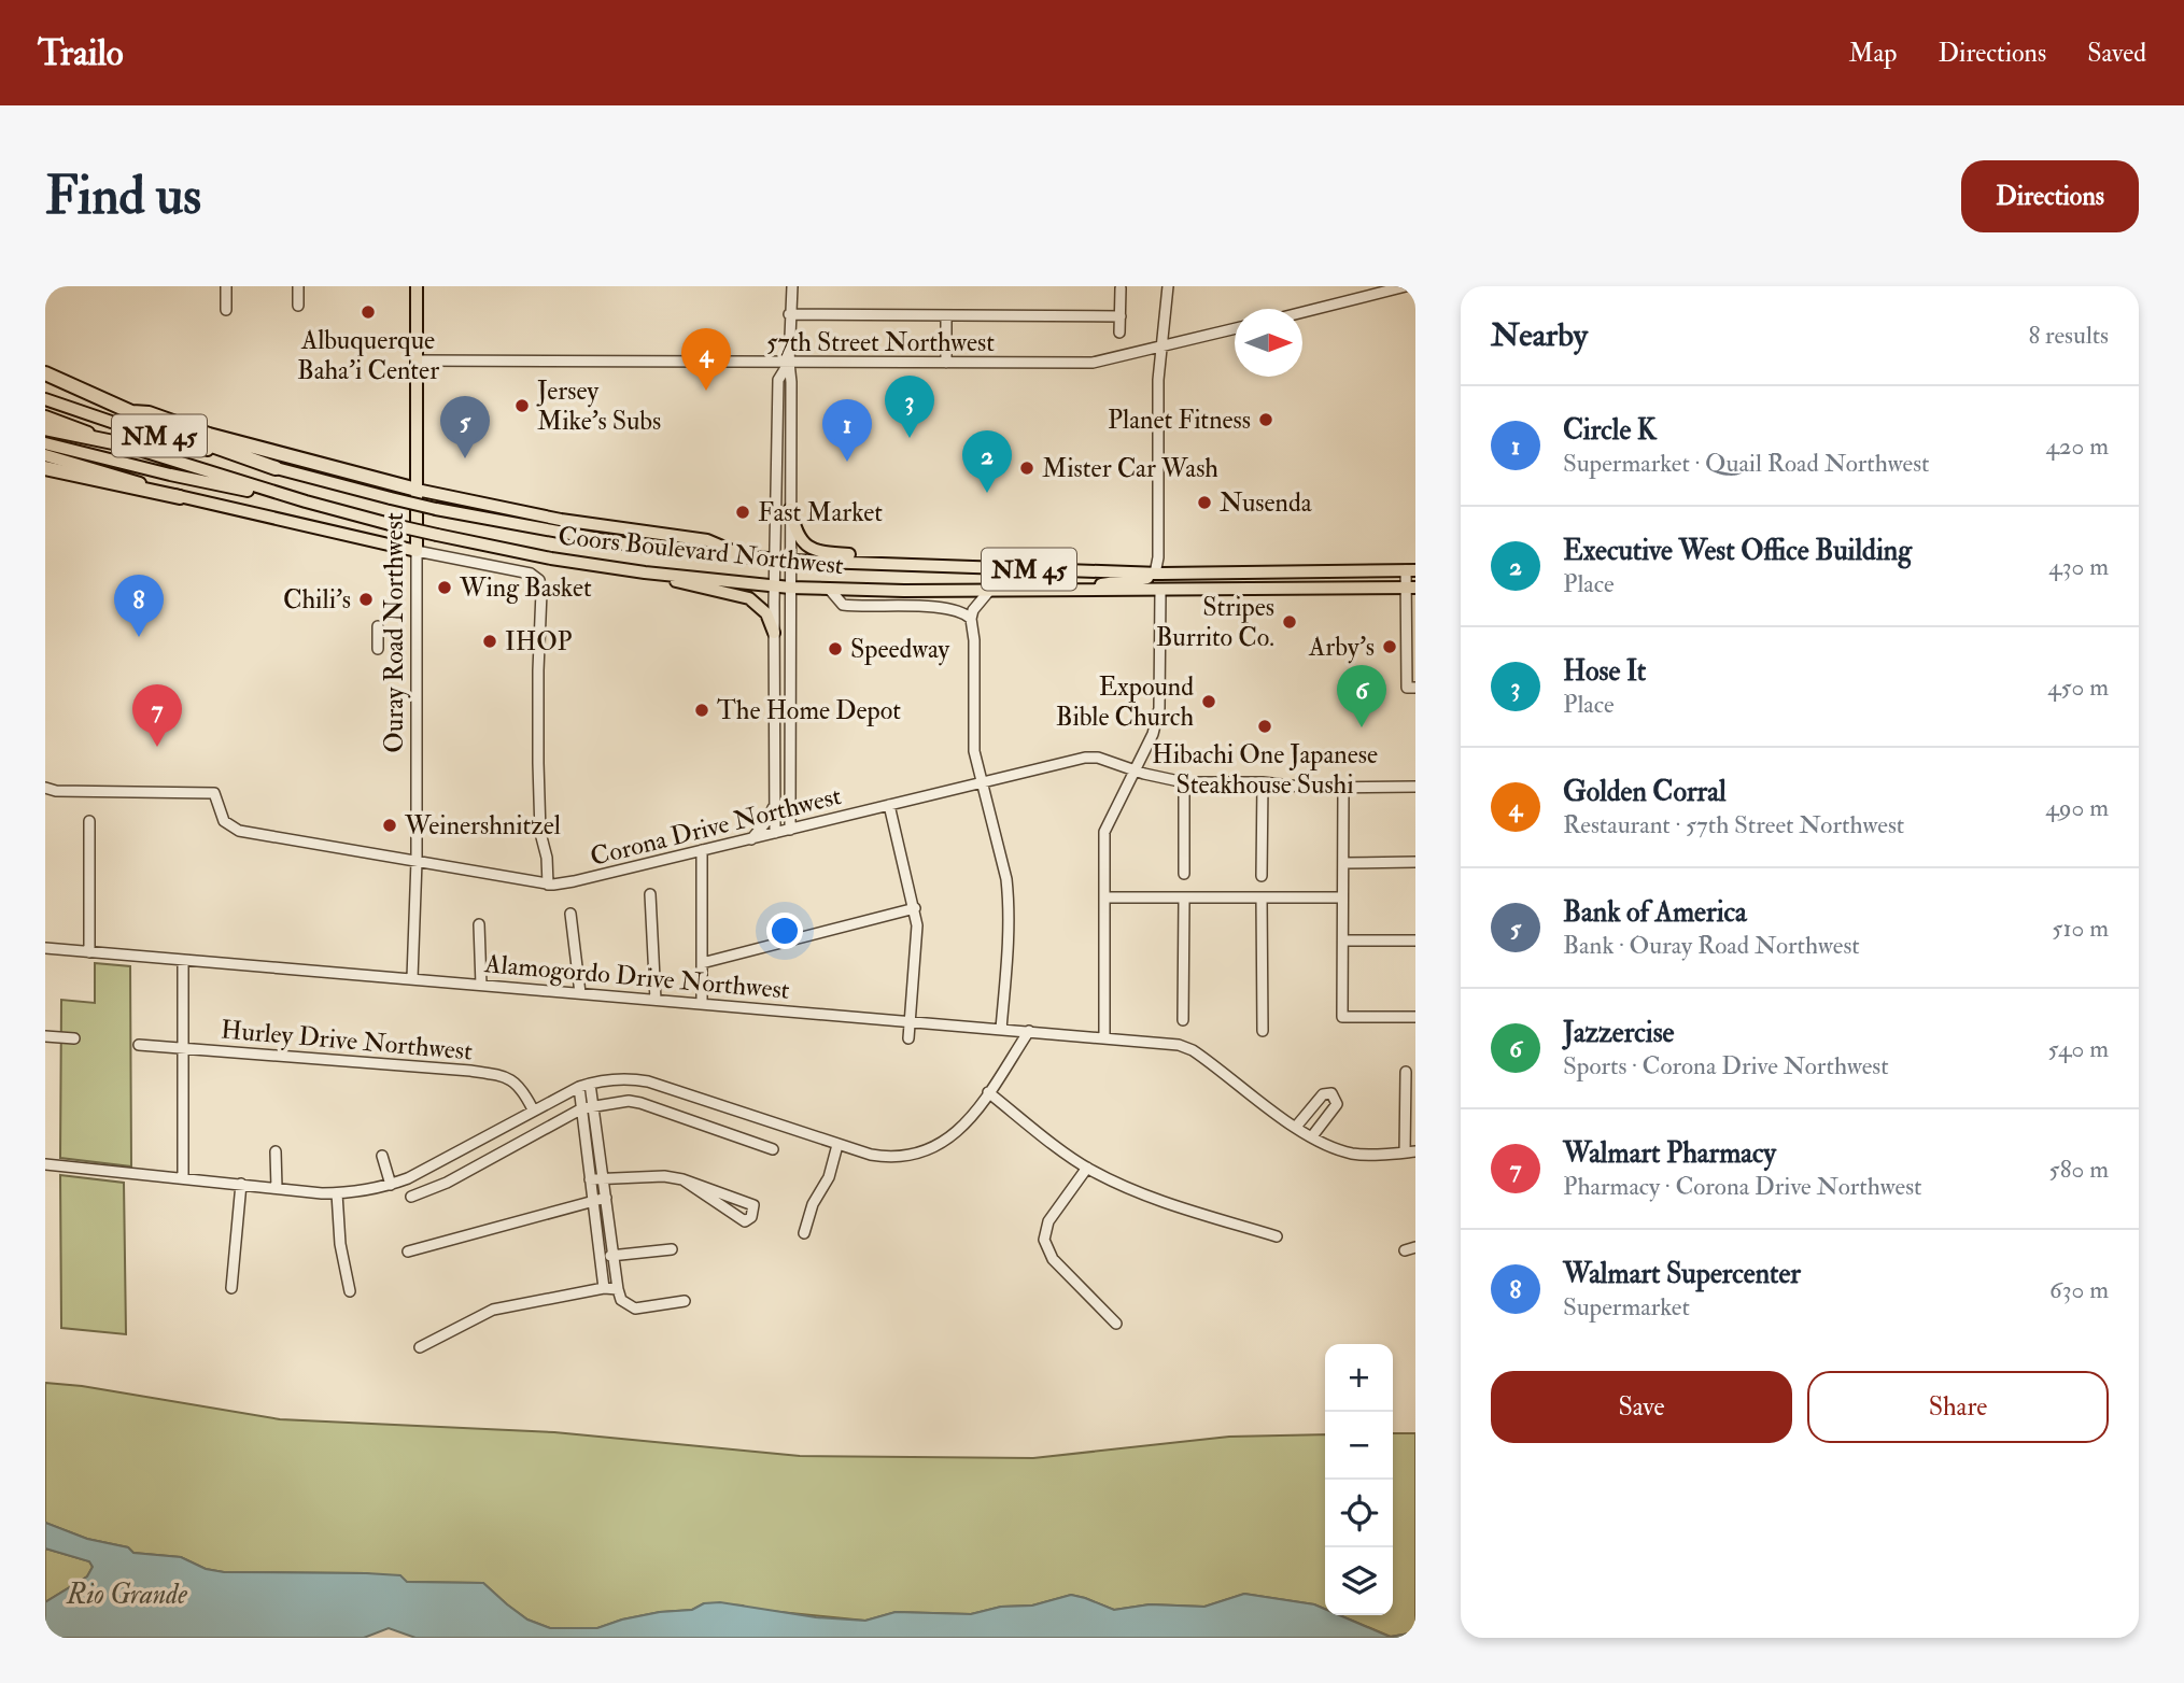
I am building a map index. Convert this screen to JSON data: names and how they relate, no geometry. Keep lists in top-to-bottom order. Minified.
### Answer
{"streets":{"main road":["NM 45","Coors Boulevard Northwest","Ouray Road Northwest"],"street":["57th Street Northwest","Corona Drive Northwest","Alamogordo Drive Northwest","Hurley Drive Northwest"]},"crossings":[["57th Street Northwest","Ouray Road Northwest"],["Ouray Road Northwest","Corona Drive Northwest"],["Ouray Road Northwest","Alamogordo Drive Northwest"]],"water":["Rio Grande"],"places":["Albuquerque Baha'i Center","Jersey Mike's Subs","Planet Fitness","Mister Car Wash","Nusenda","Fast Market","Wing Basket","Chili's","Stripes Burrito Co.","IHOP","Arby's","Speedway","Expound Bible Church","The Home Depot","Hibachi One Japanese Steakhouse Sushi","Weinershnitzel"],"north":"right","page":{"header":"Trailo","nav":["Map","Directions","Saved"],"buttons":["Directions",["Save","Share"]],"title":"Find us","heading":["Nearby","8 results"],"pins":["4","3","5","1","2","8","6","7"],"list":[{"mark":"1","name":"Circle K","note":"Supermarket · Quail Road Northwest","value":"420 m"},{"mark":"2","name":"Executive West Office Building","note":"Place","value":"430 m"},{"mark":"3","name":"Hose It","note":"Place","value":"450 m"},{"mark":"4","name":"Golden Corral","note":"Restaurant · 57th Street Northwest","value":"490 m"},{"mark":"5","name":"Bank of America","note":"Bank · Ouray Road Northwest","value":"510 m"},{"mark":"6","name":"Jazzercise","note":"Sports · Corona Drive Northwest","value":"540 m"},{"mark":"7","name":"Walmart Pharmacy","note":"Pharmacy · Corona Drive Northwest","value":"580 m"},{"mark":"8","name":"Walmart Supercenter","note":"Supermarket","value":"630 m"}],"map_buttons":["+","−"]}}
